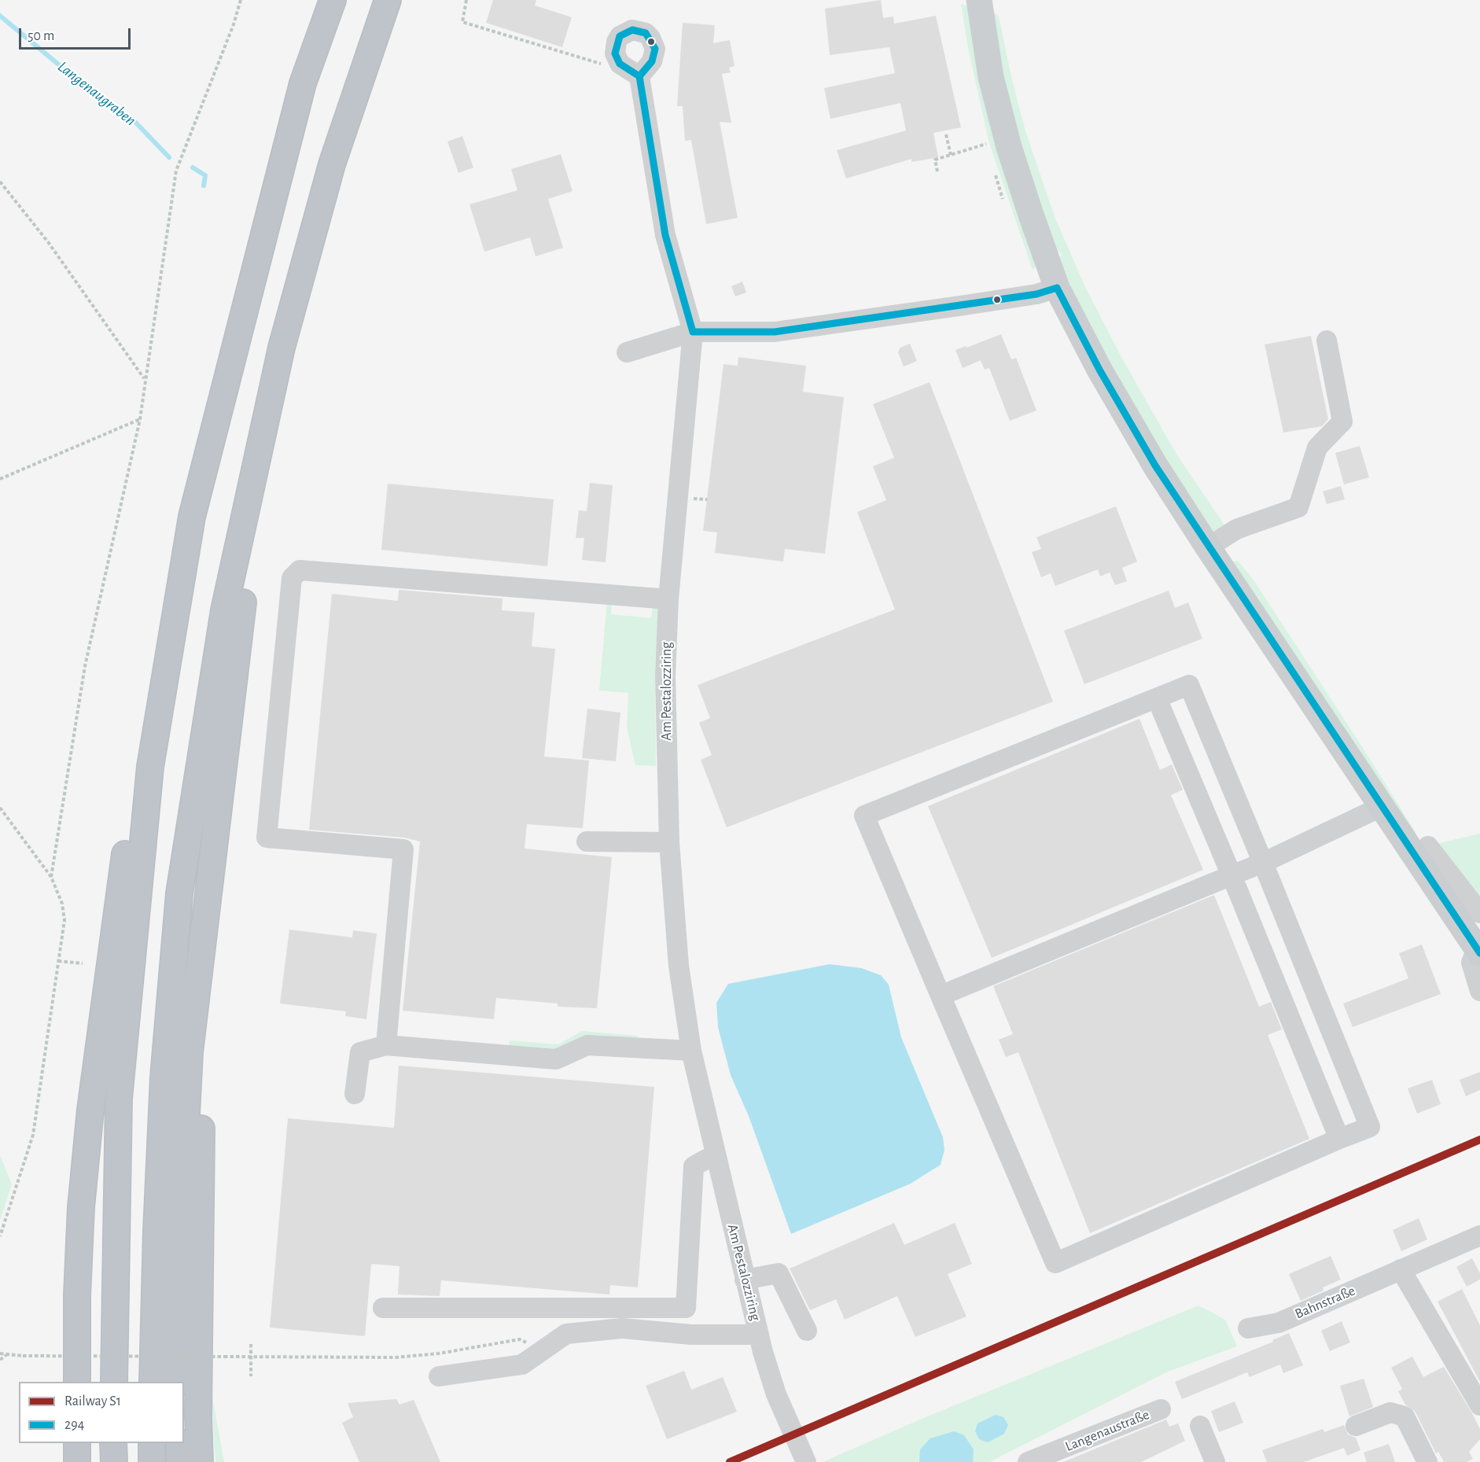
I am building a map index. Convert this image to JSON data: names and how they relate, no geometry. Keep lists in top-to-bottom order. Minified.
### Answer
{"streets":{"street":["Am Pestalozziring","Bahnstraße","Langenaustraße"]},"water":["Langenaugraben"],"lines":["transit line 294","rail line S1"],"legend":["Railway S1","294"],"scale_bar":"50 m"}
